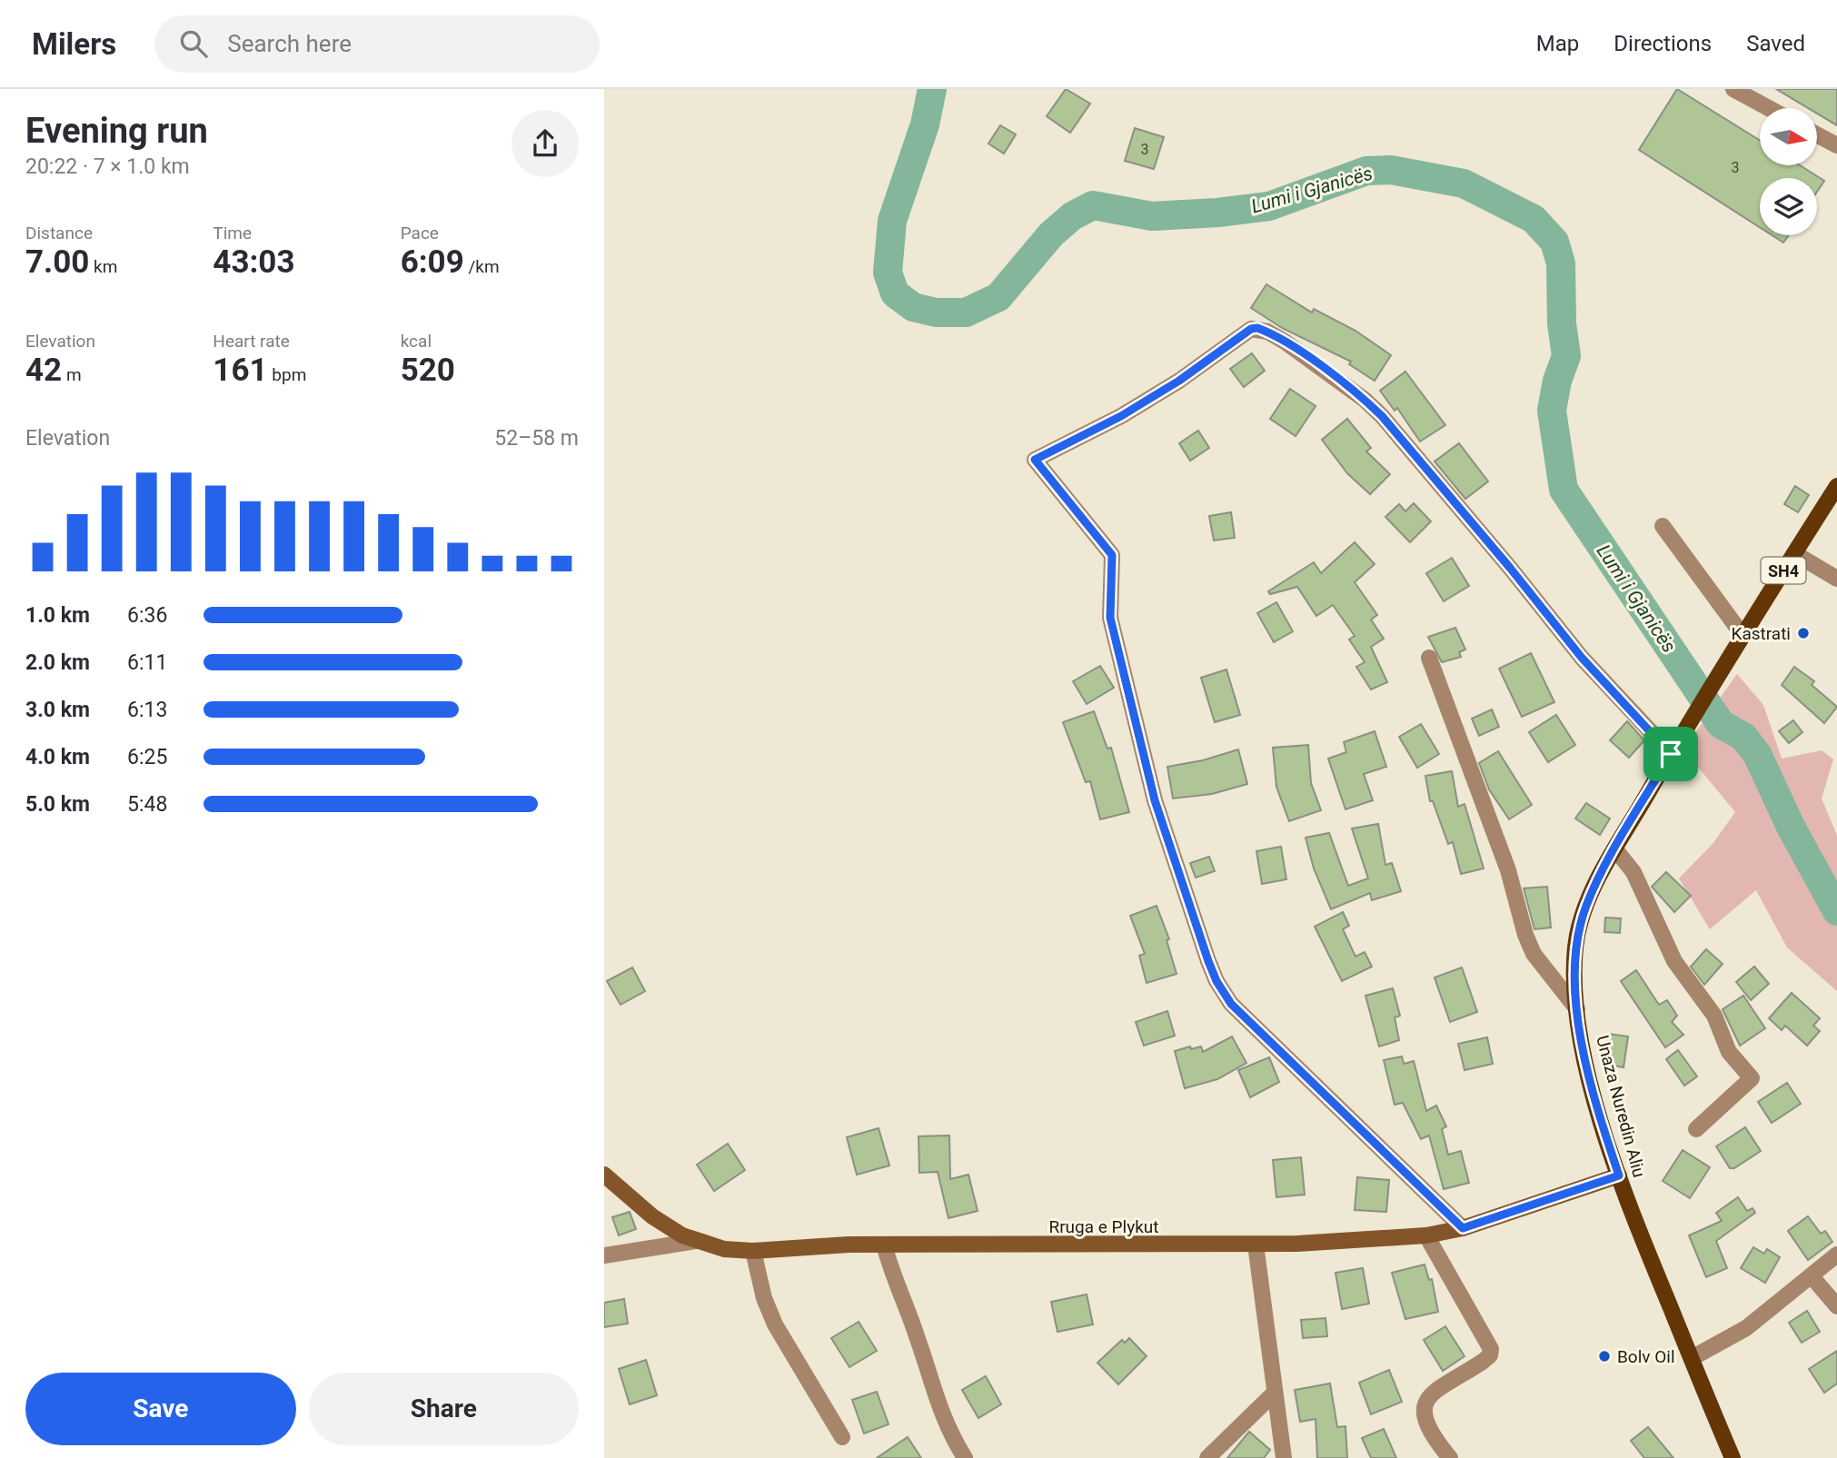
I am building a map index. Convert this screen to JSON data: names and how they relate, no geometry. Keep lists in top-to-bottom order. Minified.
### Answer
{"streets":{"main road":["SH4","Unaza Nuredin Aliu"],"street":["Rruga e Plykut"]},"crossings":[["Unaza Nuredin Aliu","Rruga e Plykut"]],"water":["Lumi i Gjanicës"],"places":["Kastrati","Bolv Oil"],"house_numbers":["3","3"],"north":"right","page":{"header":"Milers","search":"Search here","nav":["Map","Directions","Saved"],"heading":["Evening run","20:22 · 7 × 1.0 km"],"stats":[["Distance","7.00 km"],["Time","43:03"],["Pace","6:09 /km"],["Elevation","42 m"],["Heart rate","161 bpm"],["kcal","520"]],"chart":["Elevation","52–58 m"],"list":[{"name":"1.0 km","note":"6:36"},{"name":"2.0 km","note":"6:11"},{"name":"3.0 km","note":"6:13"},{"name":"4.0 km","note":"6:25"},{"name":"5.0 km","note":"5:48"}],"buttons":["Save","Share"]}}
